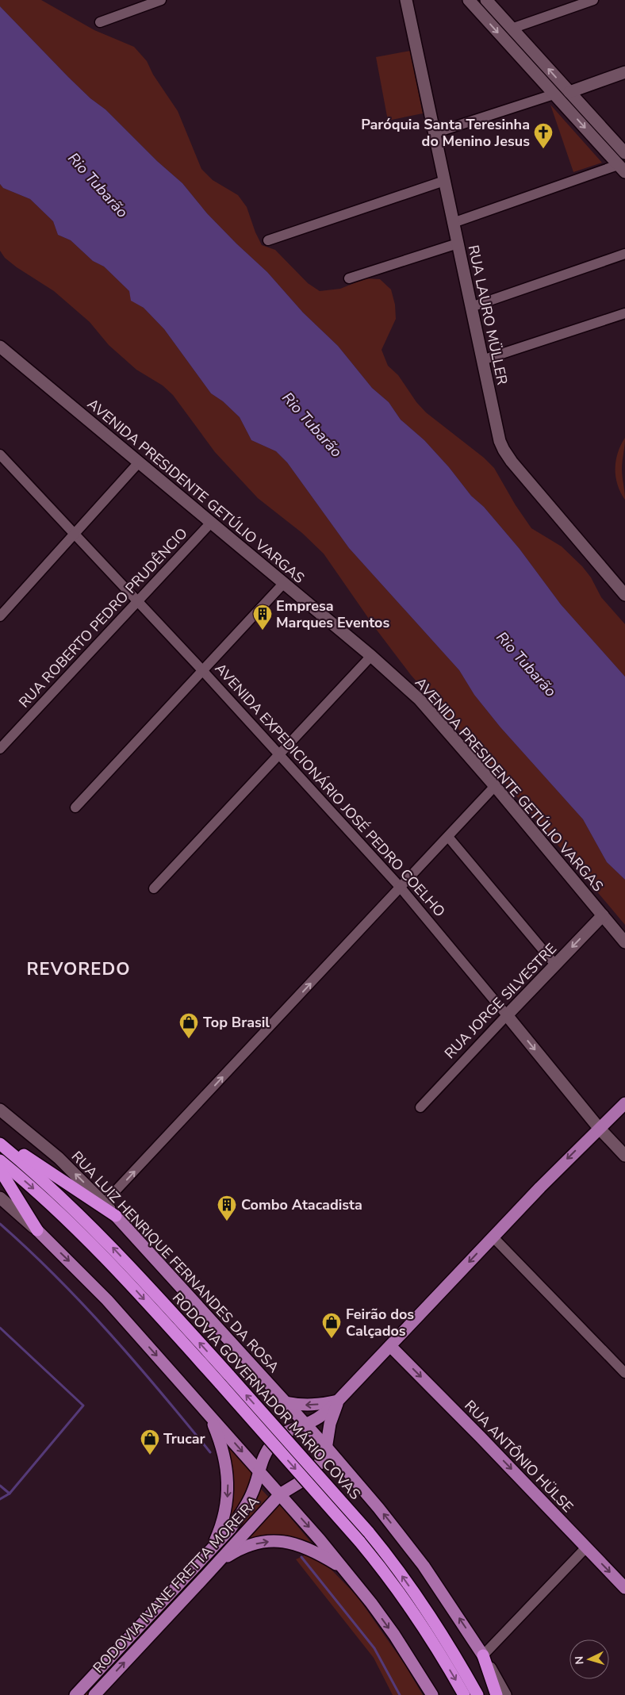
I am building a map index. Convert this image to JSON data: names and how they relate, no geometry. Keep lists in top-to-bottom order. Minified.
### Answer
{"streets":{"highway":["RODOVIA GOVERNADOR MÁRIO COVAS"],"main road":["RUA LAURO MÜLLER","AVENIDA PRESIDENTE GETÚLIO VARGAS","AVENIDA EXPEDICIONÁRIO JOSÉ PEDRO COELHO","RUA JORGE SILVESTRE","RUA LUIZ HENRIQUE FERNANDES DA ROSA","RUA ANTÔNIO HÜLSE","RODOVIA IVANE FRETTA MOREIRA"],"street":["RUA ROBERTO PEDRO PRUDÊNCIO"]},"crossings":[["AVENIDA PRESIDENTE GETÚLIO VARGAS","RUA ROBERTO PEDRO PRUDÊNCIO"],["AVENIDA PRESIDENTE GETÚLIO VARGAS","RUA JORGE SILVESTRE"],["RUA ROBERTO PEDRO PRUDÊNCIO","AVENIDA EXPEDICIONÁRIO JOSÉ PEDRO COELHO"],["AVENIDA EXPEDICIONÁRIO JOSÉ PEDRO COELHO","RUA JORGE SILVESTRE"],["RUA LUIZ HENRIQUE FERNANDES DA ROSA","RODOVIA IVANE FRETTA MOREIRA"]],"one_way":["RUA ANTÔNIO HÜLSE"],"districts":["REVOREDO"],"water":["Rio Tubarão"],"places":{"church":["Paróquia Santa Teresinha do Menino Jesus"],"building":["Empresa Marques Eventos","Combo Atacadista"],"shop":["Top Brasil","Feirão dos Calçados","Trucar"]},"north":"left"}
